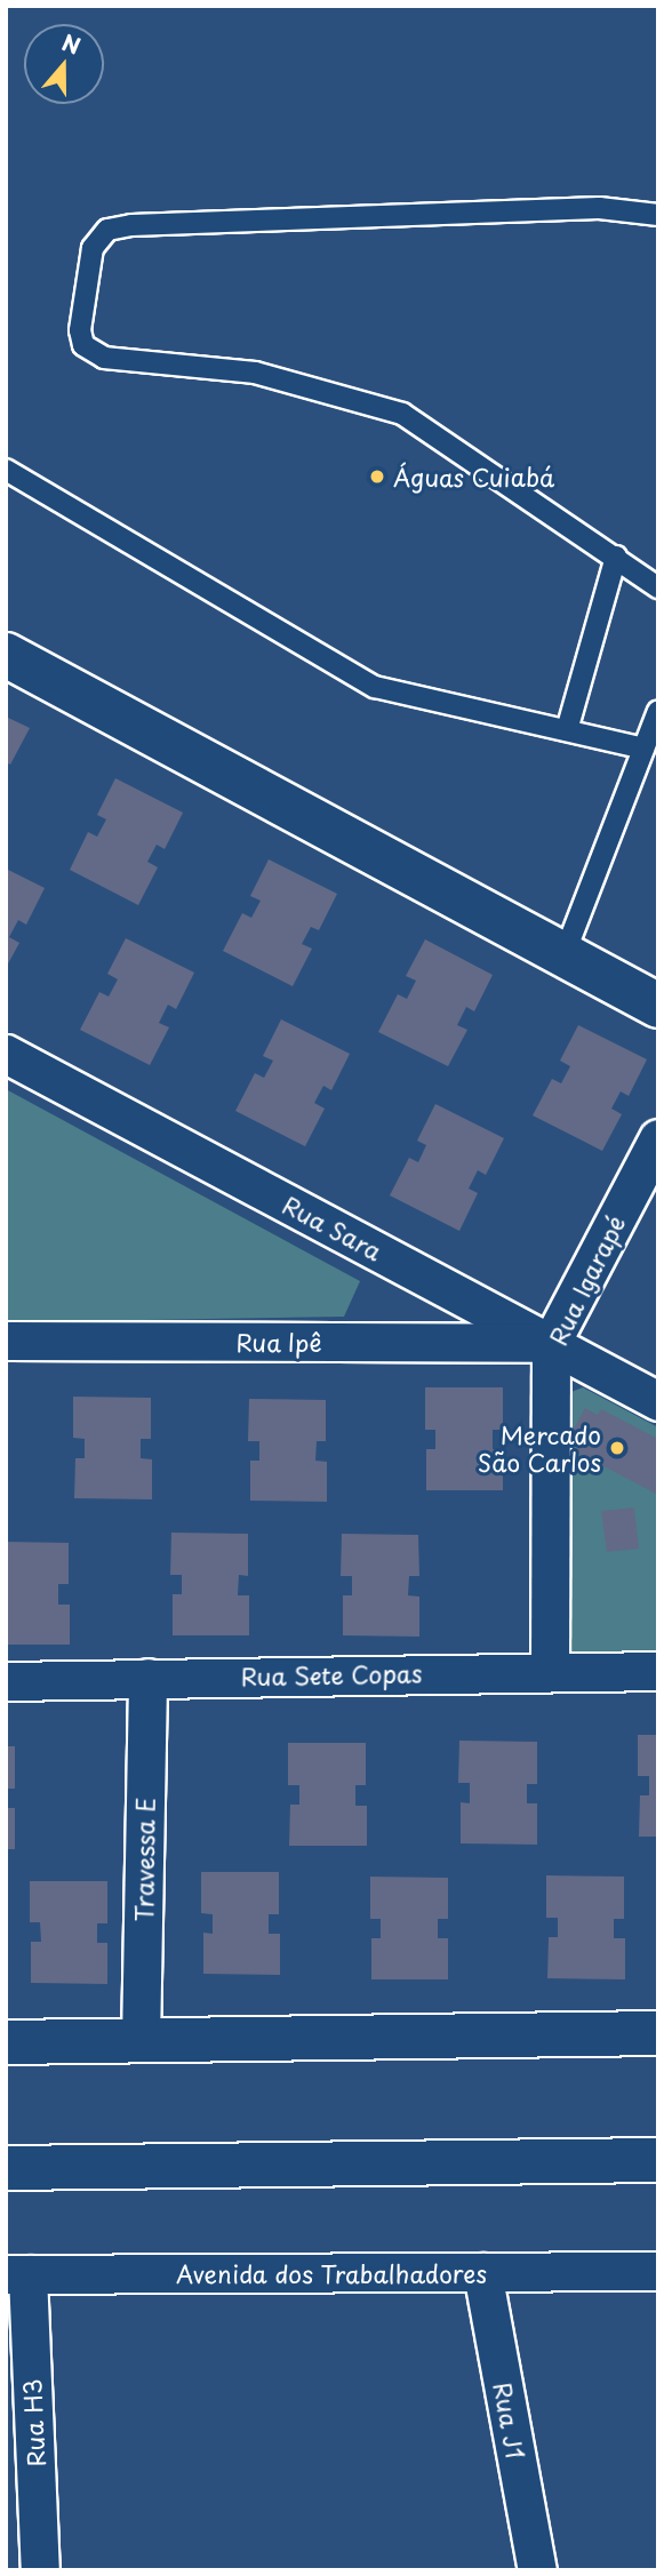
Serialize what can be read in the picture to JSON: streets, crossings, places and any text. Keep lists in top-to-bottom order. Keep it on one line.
{"streets":{"street":["Rua Sara","Rua Igarapé","Rua Ipê","Rua Sete Copas","Travessa E","Avenida dos Trabalhadores","Rua J1","Rua H3"]},"crossings":[["Rua Sara","Rua Igarapé"],["Rua Sara","Rua Ipê"],["Rua Igarapé","Rua Ipê"],["Rua Igarapé","Rua Sete Copas"],["Rua Sete Copas","Travessa E"],["Avenida dos Trabalhadores","Rua J1"],["Avenida dos Trabalhadores","Rua H3"]],"places":["Águas Cuiabá","Mercado São Carlos"],"north":"top"}
